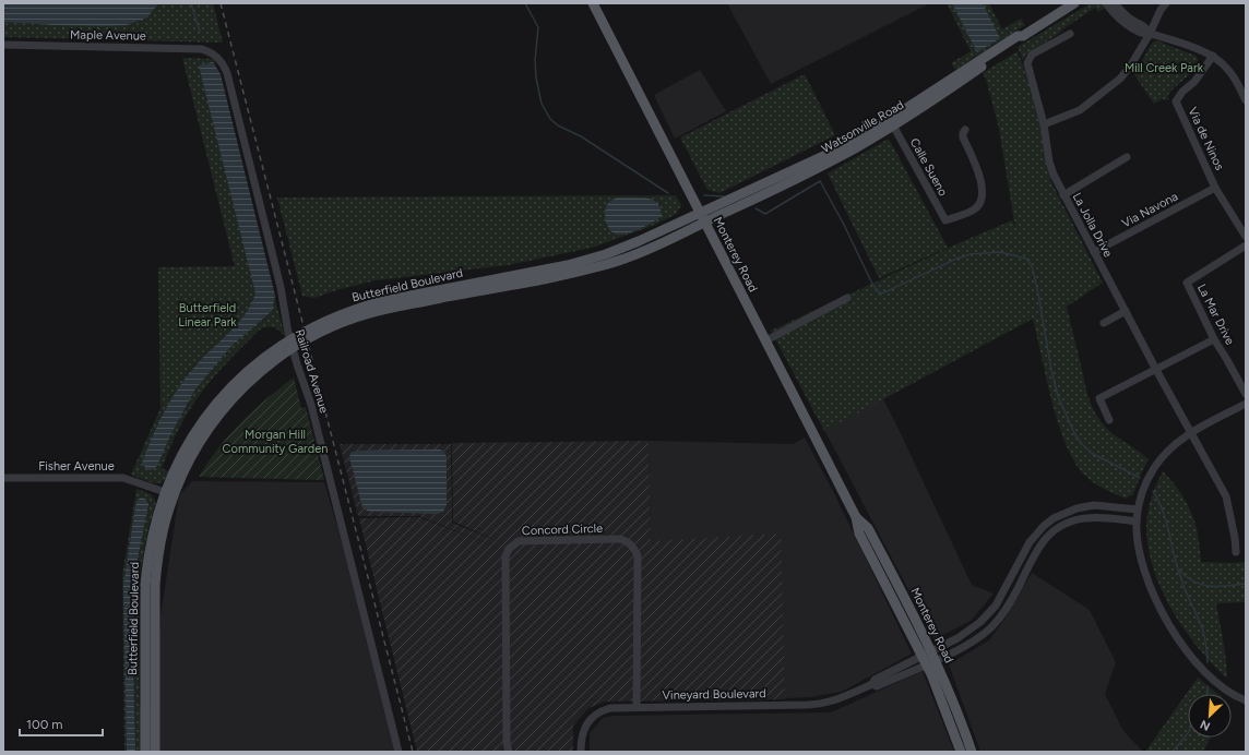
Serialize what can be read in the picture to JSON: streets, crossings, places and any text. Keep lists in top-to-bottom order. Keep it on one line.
{"streets":{"main road":["Watsonville Road","Monterey Road","Butterfield Boulevard"],"street":["Maple Avenue","Via de Ninos","Calle Sueno","Via Navona","La Jolla Drive","La Mar Drive","Railroad Avenue","Fisher Avenue","Concord Circle","Vineyard Boulevard"]},"crossings":[["Maple Avenue","Railroad Avenue"],["Watsonville Road","Calle Sueno"],["Watsonville Road","Monterey Road"],["Watsonville Road","Butterfield Boulevard"],["Via de Ninos","Via Navona"],["Via Navona","La Jolla Drive"],["Monterey Road","Butterfield Boulevard"],["Monterey Road","Vineyard Boulevard"],["Butterfield Boulevard","Fisher Avenue"],["Concord Circle","Vineyard Boulevard"]],"parks":["Mill Creek Park","Butterfield Linear Park","Morgan Hill Community Garden"],"scale_bar":"100 m","north":"bottom left"}
